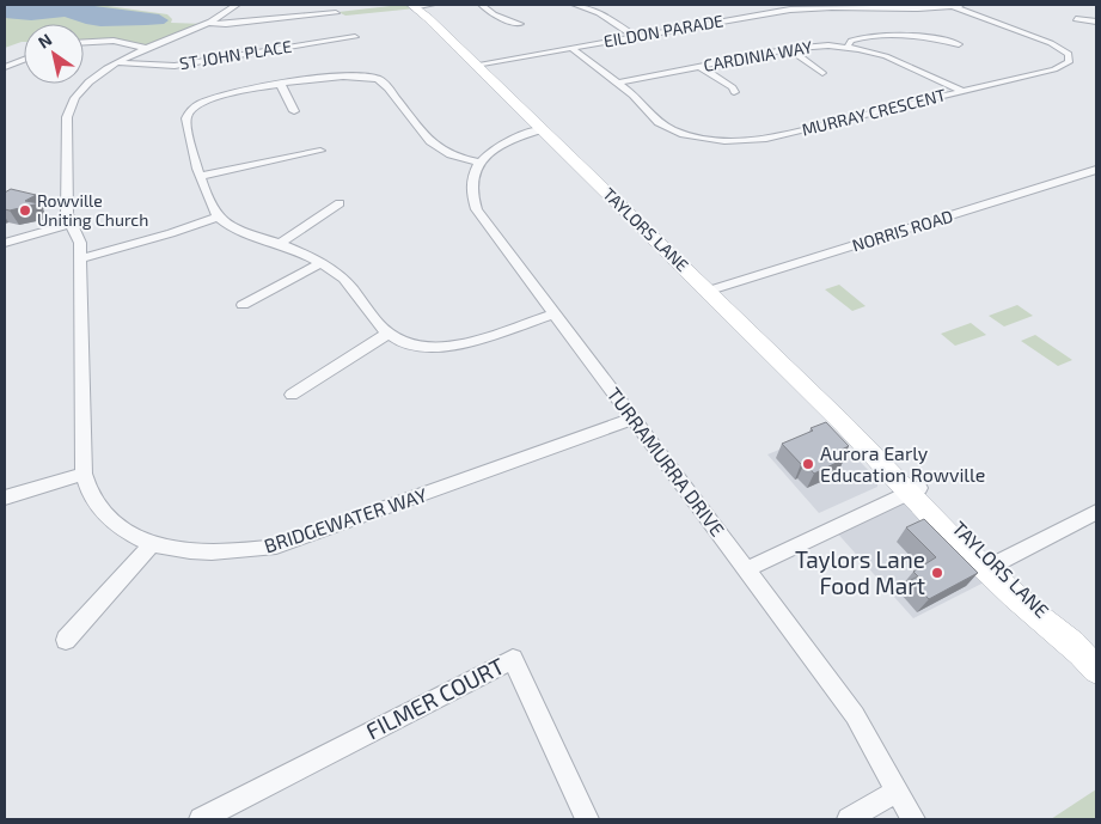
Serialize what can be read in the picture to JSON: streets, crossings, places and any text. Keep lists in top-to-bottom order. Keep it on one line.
{"streets":{"main road":["TAYLORS LANE"],"street":["EILDON PARADE","ST JOHN PLACE","CARDINIA WAY","MURRAY CRESCENT","NORRIS ROAD","TURRAMURRA DRIVE","BRIDGEWATER WAY","FILMER COURT"]},"crossings":[["EILDON PARADE","MURRAY CRESCENT"],["EILDON PARADE","TAYLORS LANE"],["ST JOHN PLACE","BRIDGEWATER WAY"],["CARDINIA WAY","MURRAY CRESCENT"],["TAYLORS LANE","NORRIS ROAD"],["TURRAMURRA DRIVE","BRIDGEWATER WAY"]],"places":["Rowville Uniting Church","Aurora Early Education Rowville","Taylors Lane Food Mart"],"north":"top left"}
